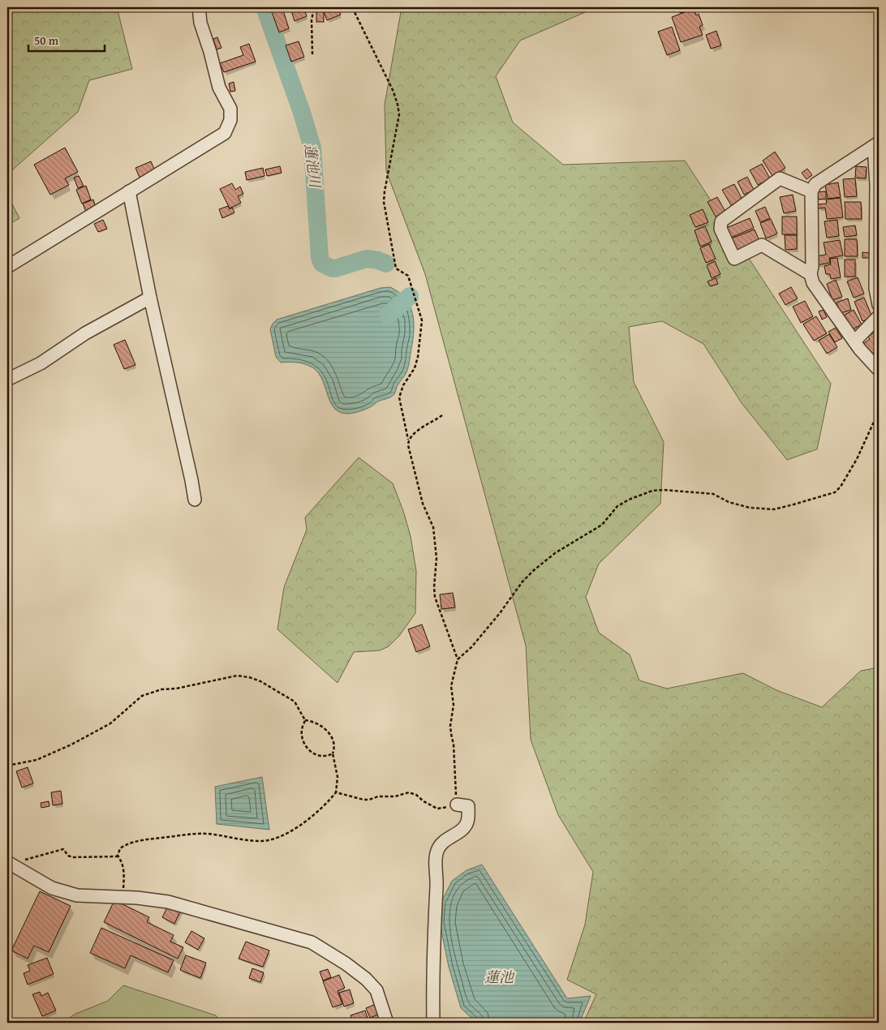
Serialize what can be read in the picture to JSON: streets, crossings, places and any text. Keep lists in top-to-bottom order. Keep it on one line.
{"water":["蓮池川","蓮池"],"scale_bar":"50 m"}
